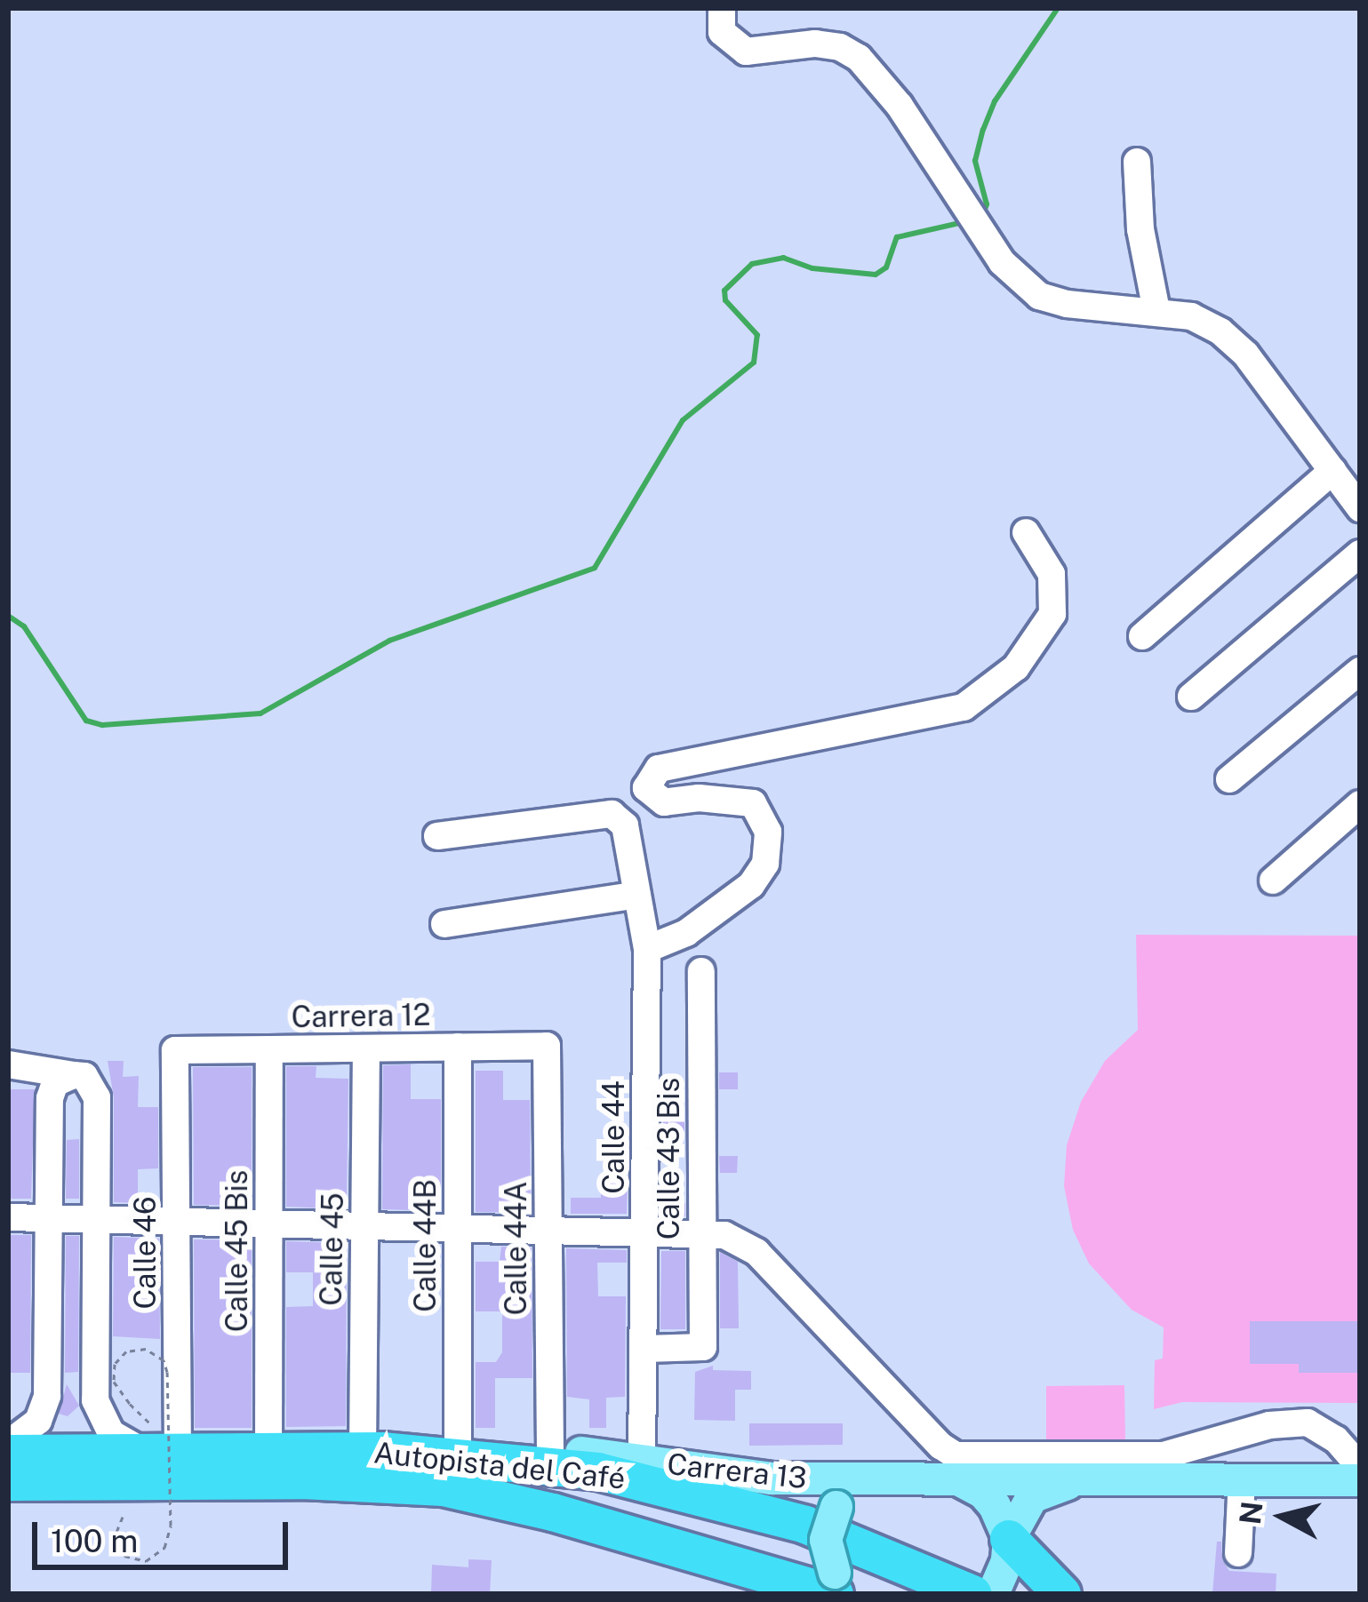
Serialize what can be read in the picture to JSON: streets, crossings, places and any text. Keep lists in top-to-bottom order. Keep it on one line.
{"streets":{"highway":["Autopista del Café"],"main road":["Carrera 13"],"street":["Carrera 12","Calle 44","Calle 43 Bis","Calle 44B","Calle 44A","Calle 45","Calle 45 Bis","Calle 46"]},"crossings":[["Carrera 12","Calle 44B"],["Carrera 12","Calle 44A"],["Carrera 12","Calle 45"],["Carrera 12","Calle 45 Bis"],["Carrera 12","Calle 46"],["Calle 44","Calle 43 Bis"],["Calle 44","Carrera 13"],["Calle 44B","Carrera 13"],["Calle 44A","Carrera 13"],["Calle 45","Autopista del Café"],["Calle 45","Carrera 13"],["Calle 45 Bis","Autopista del Café"],["Calle 46","Autopista del Café"],["Autopista del Café","Carrera 13"]],"scale_bar":"100 m","north":"left"}
